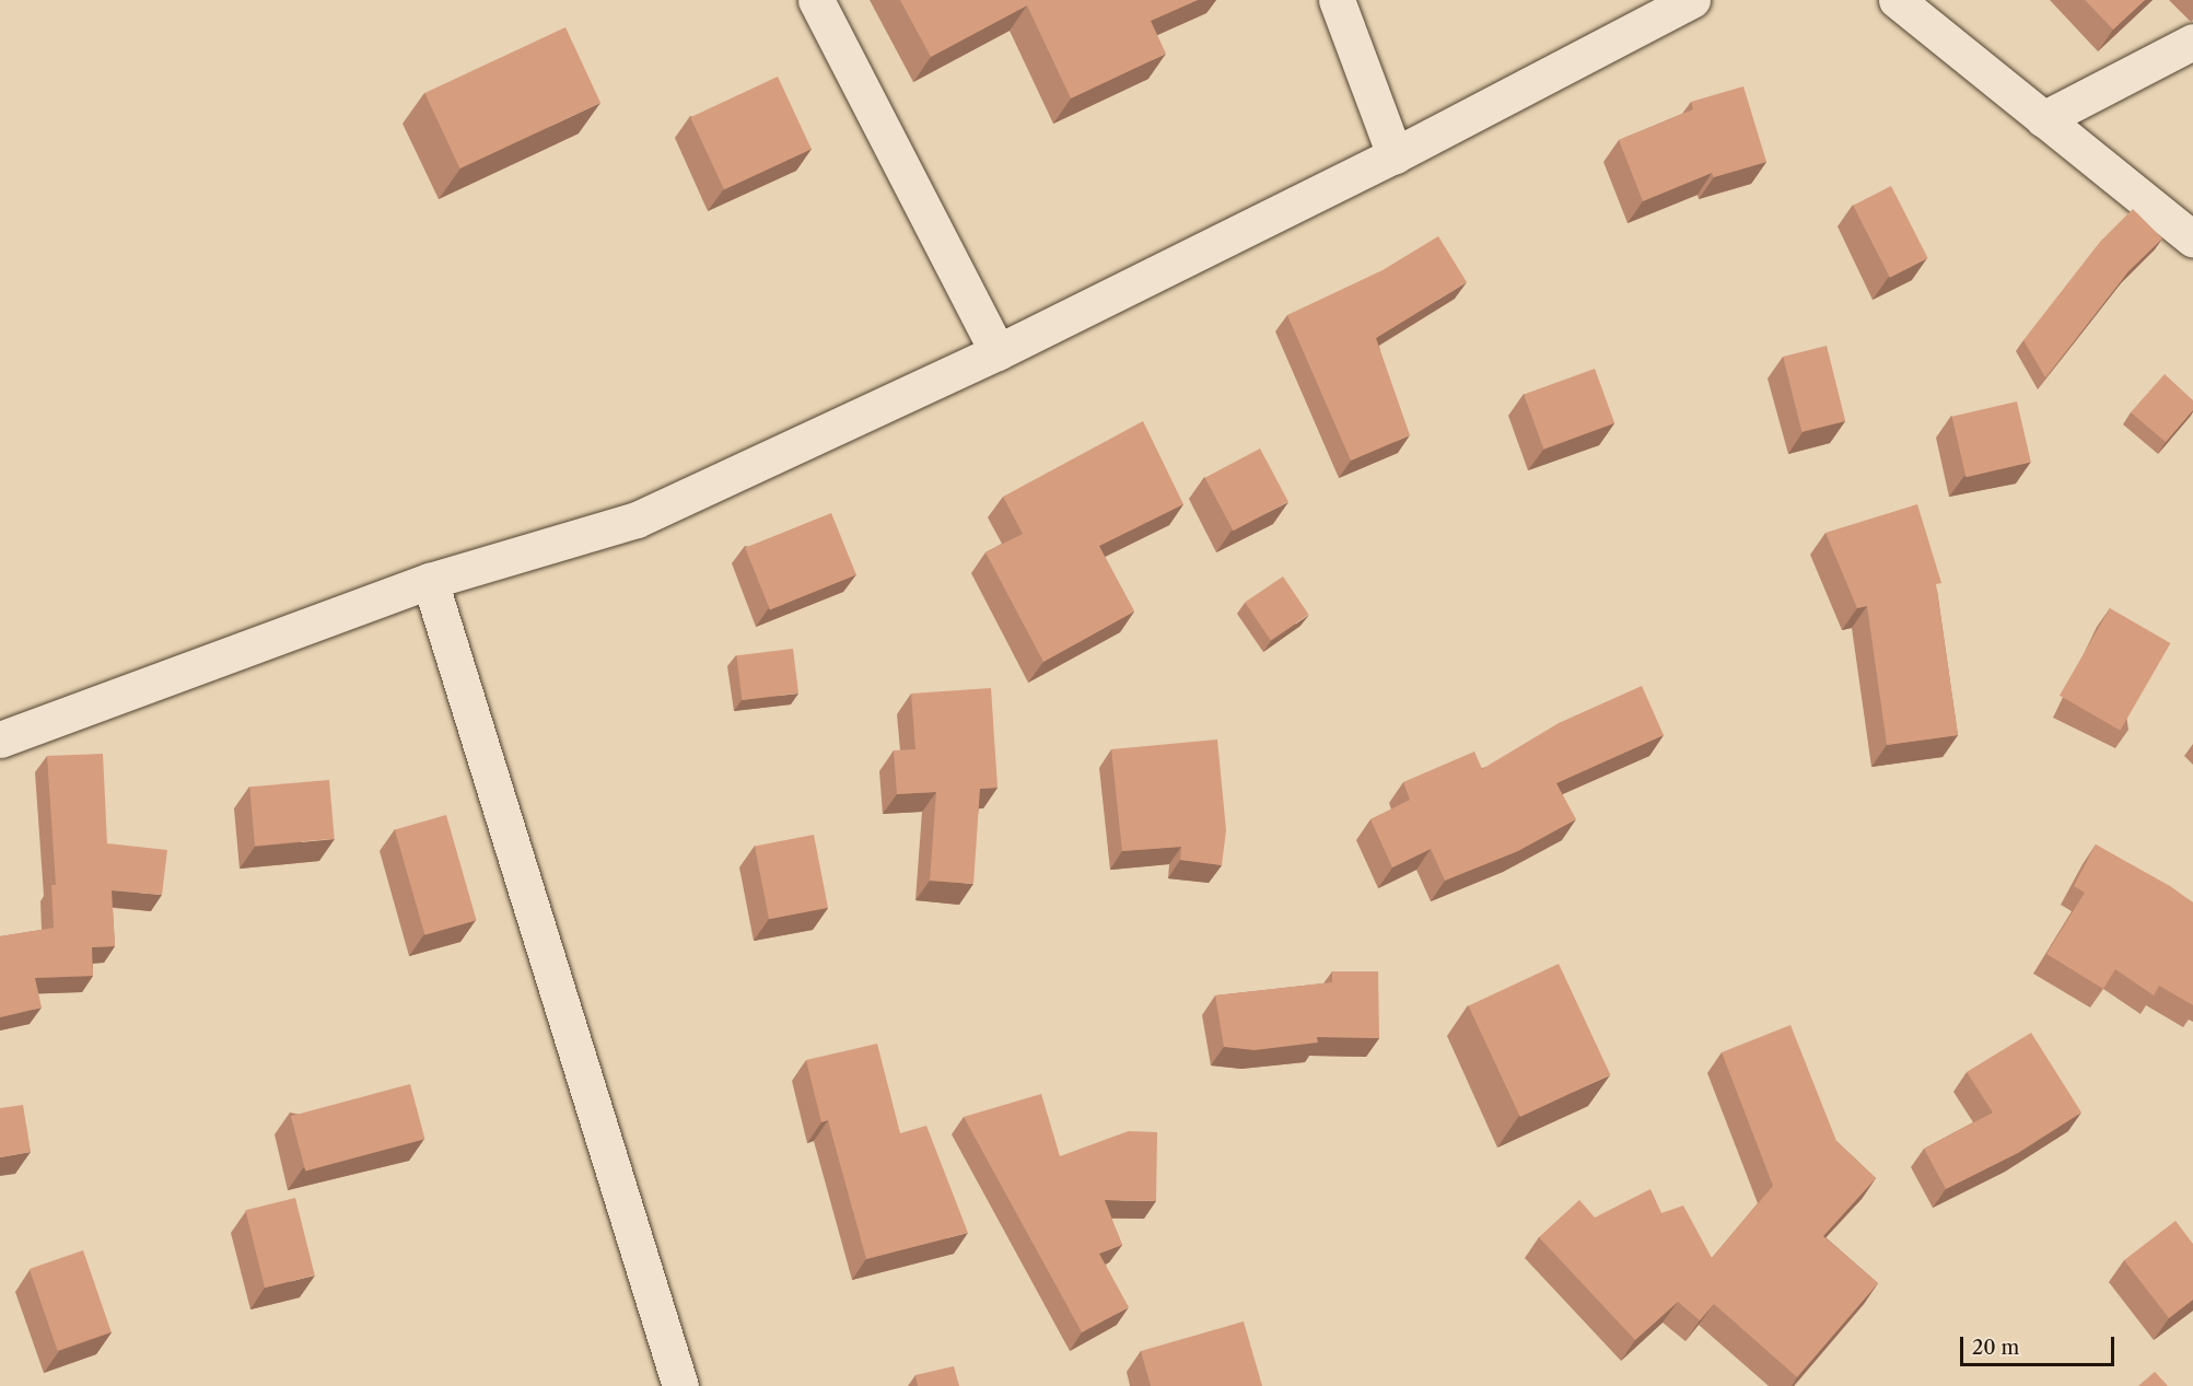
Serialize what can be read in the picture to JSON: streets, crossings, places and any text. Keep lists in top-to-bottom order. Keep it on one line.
{"scale_bar":"20 m"}
